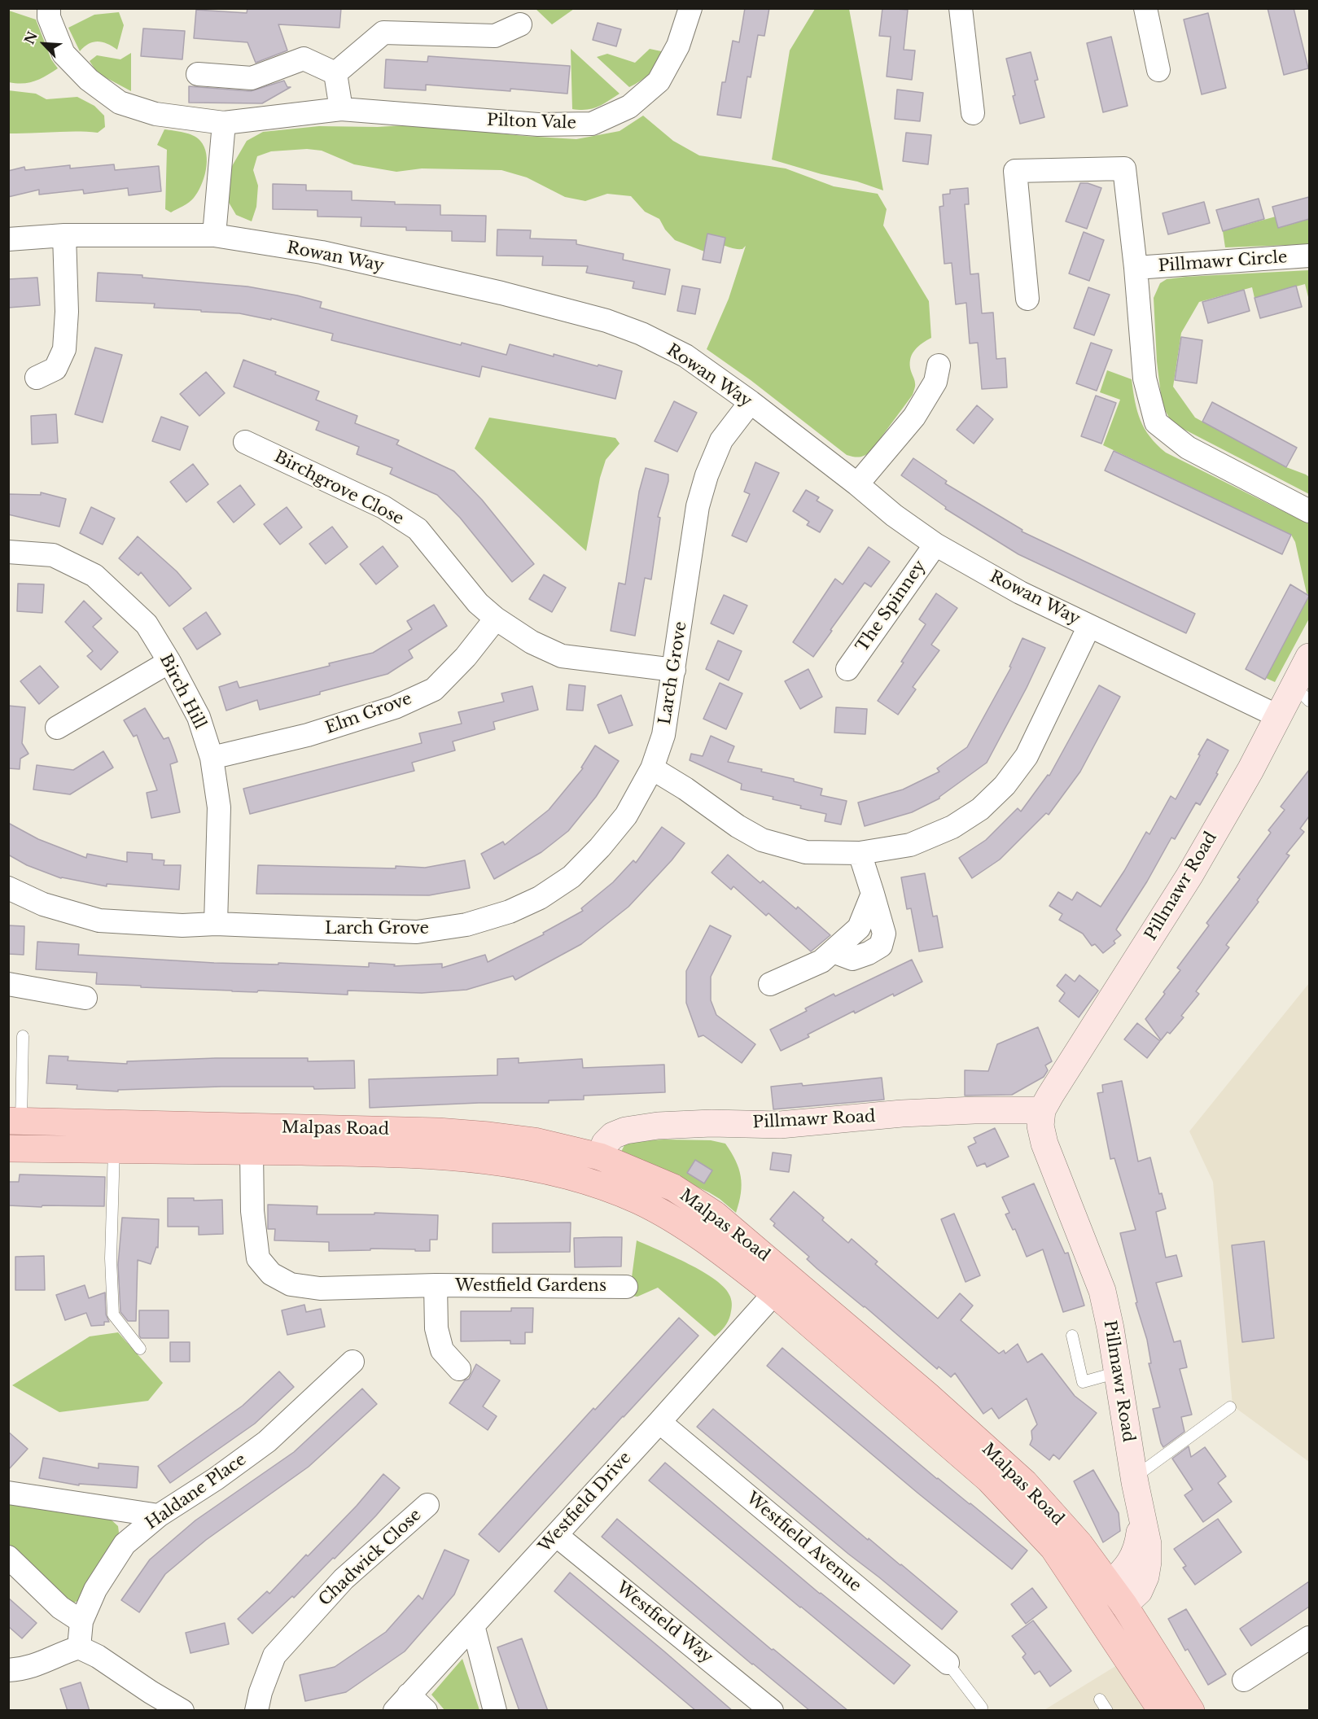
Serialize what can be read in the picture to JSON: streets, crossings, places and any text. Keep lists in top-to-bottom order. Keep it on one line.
{"streets":{"main road":["Malpas Road"],"street":["Pilton Vale","Rowan Way","Pillmawr Circle","Birchgrove Close","The Spinney","Larch Grove","Birch Hill","Elm Grove","Pillmawr Road","Westfield Gardens","Haldane Place","Westfield Drive","Westfield Avenue","Chadwick Close","Westfield Way"]},"crossings":[["Rowan Way","The Spinney"],["Rowan Way","Larch Grove"],["Rowan Way","Pillmawr Road"],["Birchgrove Close","Larch Grove"],["Birchgrove Close","Elm Grove"],["Larch Grove","Birch Hill"],["Birch Hill","Elm Grove"],["Pillmawr Road","Malpas Road"],["Malpas Road","Westfield Gardens"],["Malpas Road","Westfield Drive"],["Westfield Drive","Westfield Avenue"],["Westfield Drive","Westfield Way"]],"north":"top left"}
